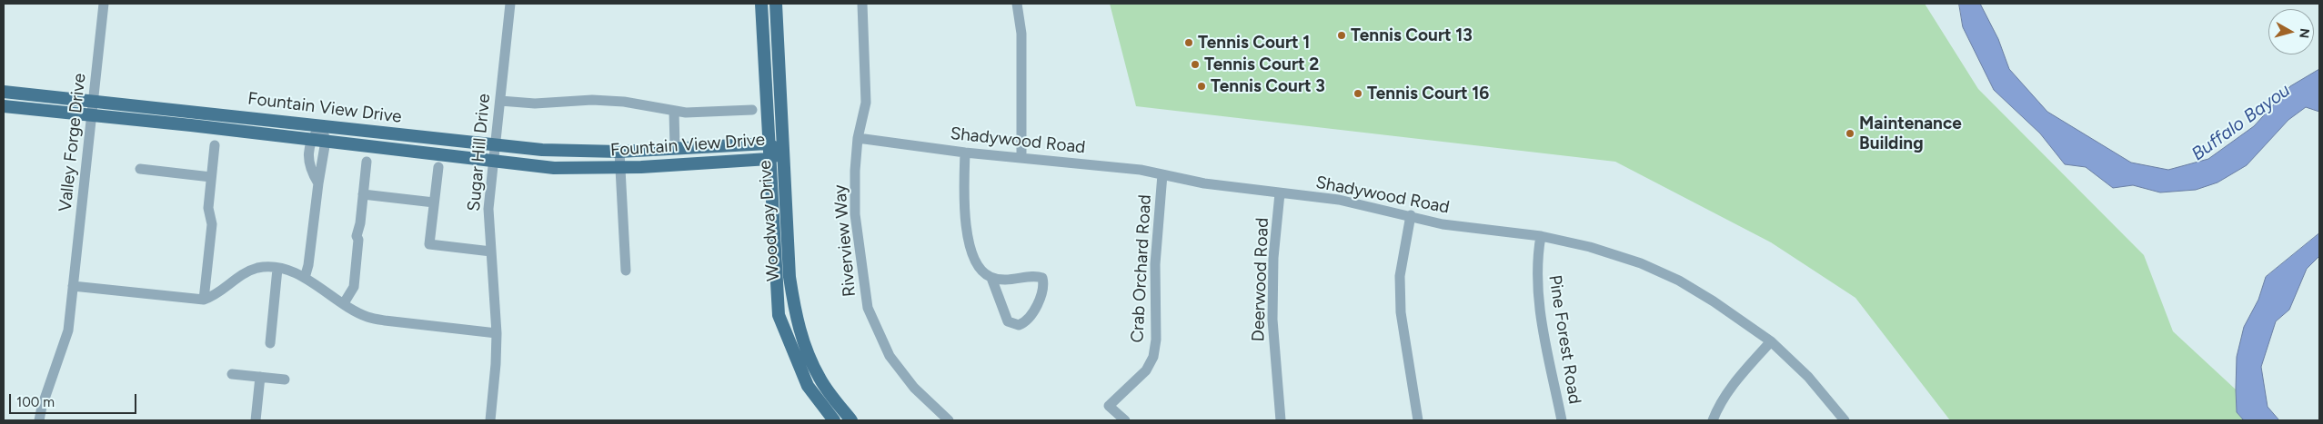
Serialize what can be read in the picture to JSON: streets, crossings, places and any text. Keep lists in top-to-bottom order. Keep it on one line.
{"streets":{"main road":["Fountain View Drive","Woodway Drive"],"street":["Shadywood Road","Valley Forge Drive","Sugar Hill Drive","Riverview Way","Crab Orchard Road","Deerwood Road","Pine Forest Road"]},"crossings":[["Fountain View Drive","Valley Forge Drive"],["Fountain View Drive","Sugar Hill Drive"],["Fountain View Drive","Woodway Drive"],["Shadywood Road","Riverview Way"],["Shadywood Road","Crab Orchard Road"],["Shadywood Road","Deerwood Road"],["Shadywood Road","Pine Forest Road"]],"water":["Buffalo Bayou"],"places":["Tennis Court 13","Tennis Court 1","Tennis Court 2","Tennis Court 3","Tennis Court 16","Maintenance Building"],"scale_bar":"100 m","north":"right"}
